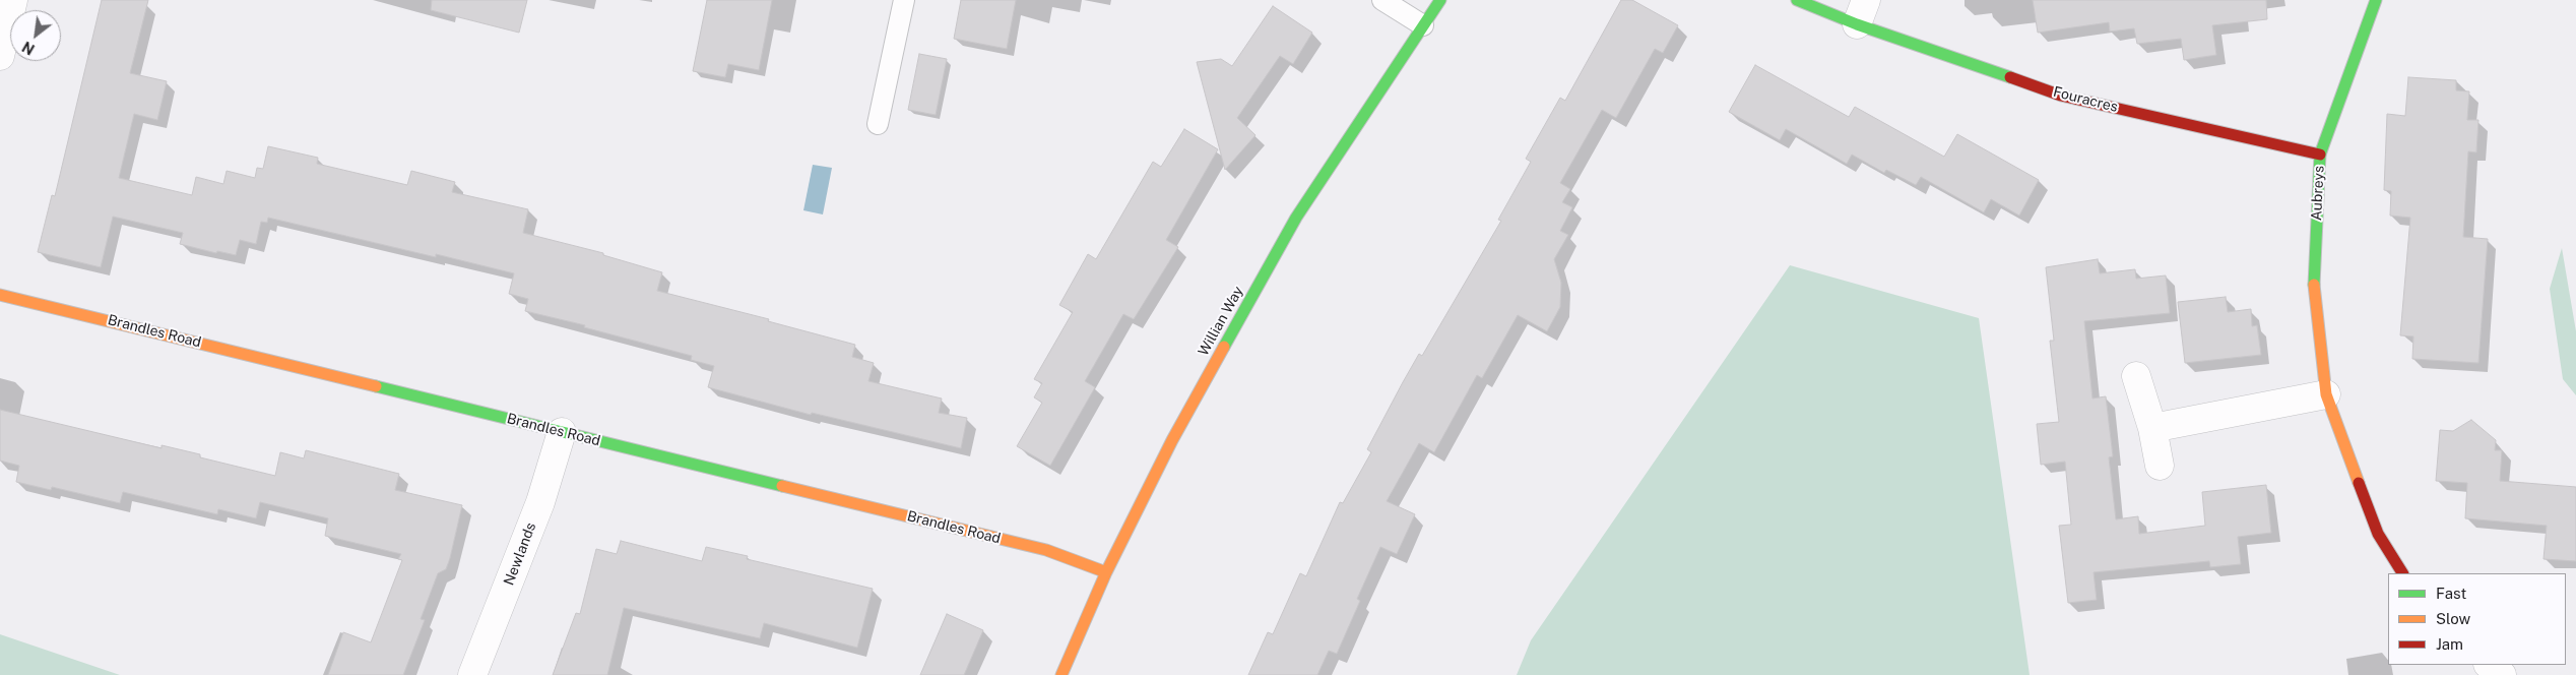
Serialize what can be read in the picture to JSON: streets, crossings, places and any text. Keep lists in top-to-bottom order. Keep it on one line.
{"streets":{"street":["Fouracres","Aubreys","Willian Way","Brandles Road","Newlands"]},"crossings":[["Fouracres","Aubreys"],["Willian Way","Brandles Road"],["Brandles Road","Newlands"]],"legend":["Fast","Slow","Jam"],"north":"bottom left"}
